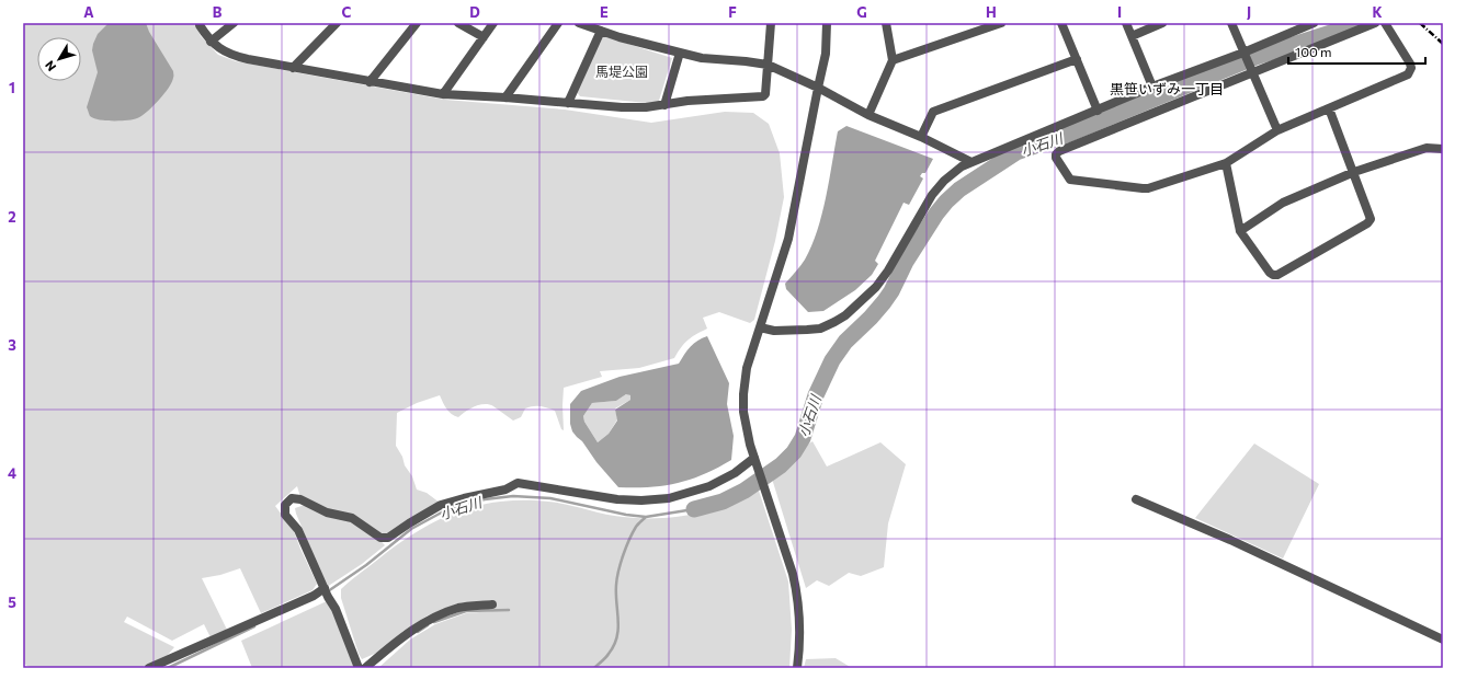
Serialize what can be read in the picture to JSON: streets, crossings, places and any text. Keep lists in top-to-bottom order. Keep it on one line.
{"districts":["黒笹いずみ一丁目"],"water":["小石川"],"parks":["馬堤公園"],"scale_bar":"100 m","north":"bottom left","grid":{"columns":["A","B","C","D","E","F","G","H","I","J","K"],"rows":["1","2","3","4","5"]}}
